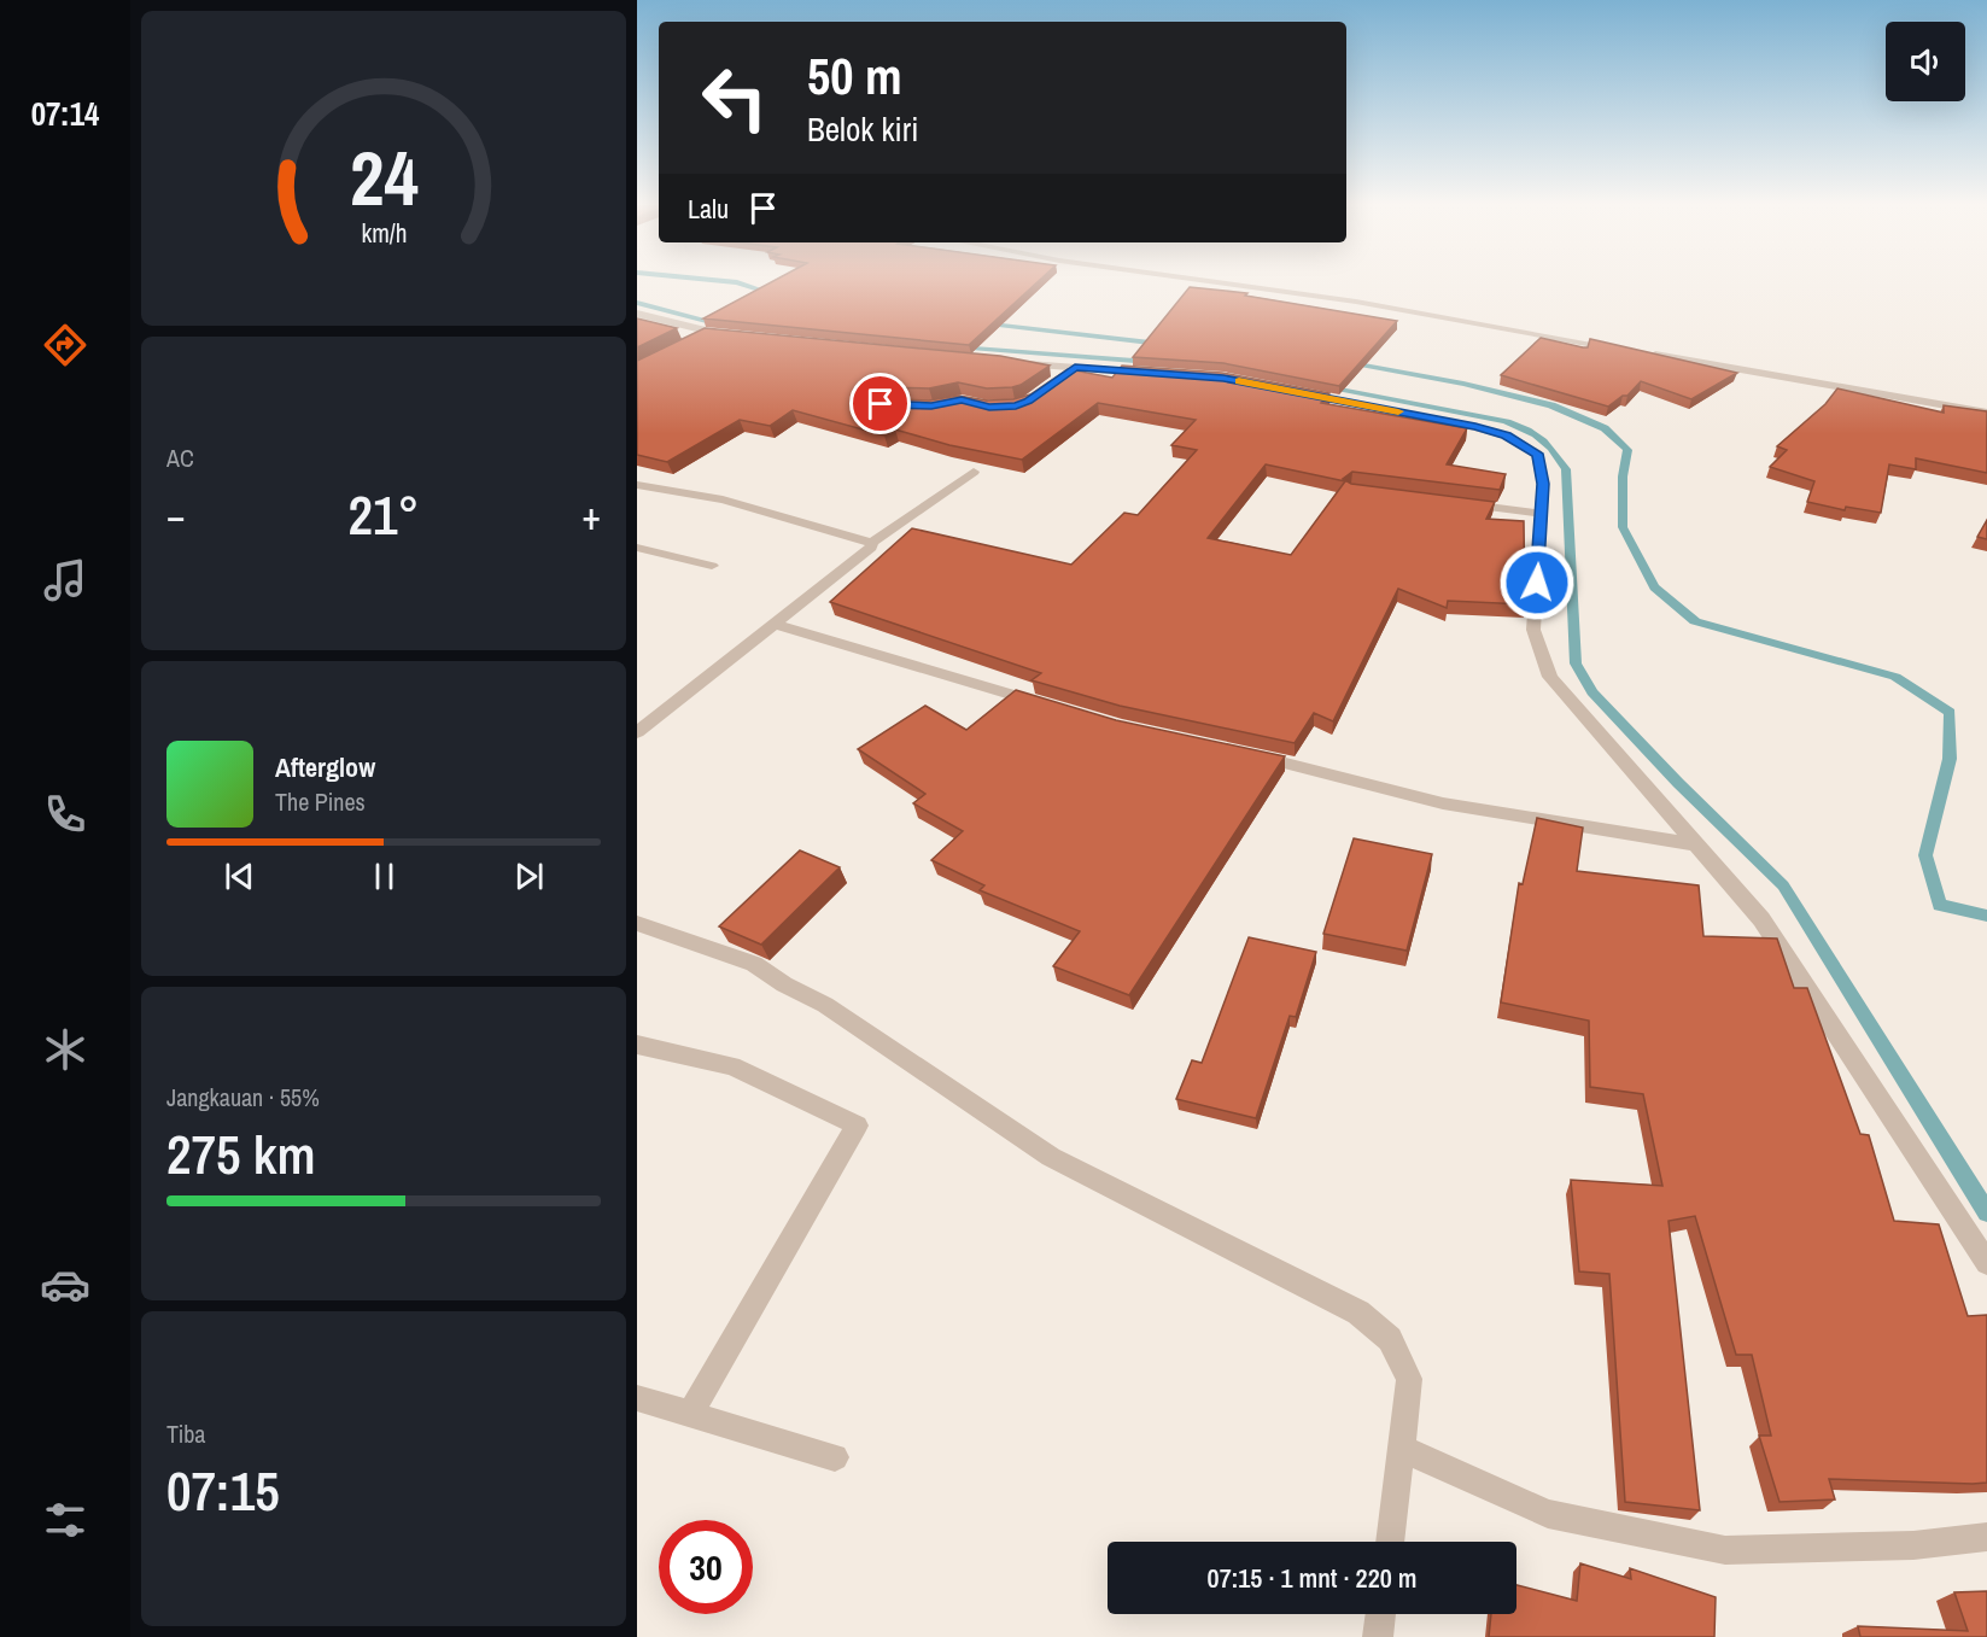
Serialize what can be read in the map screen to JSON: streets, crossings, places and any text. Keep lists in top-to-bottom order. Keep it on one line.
{"page":{"tabs":"07:14","turn":["50 m","Belok kiri"],"then":"Lalu","tile":["AC",["Jangkauan · 55%","275 km"],["Tiba","07:15"]],"heat":["−","21°","+"],"song":["Afterglow","The Pines"],"limit":"30","trip":"07:15 · 1 mnt · 220 m","gauge":["24","km/h"]}}
